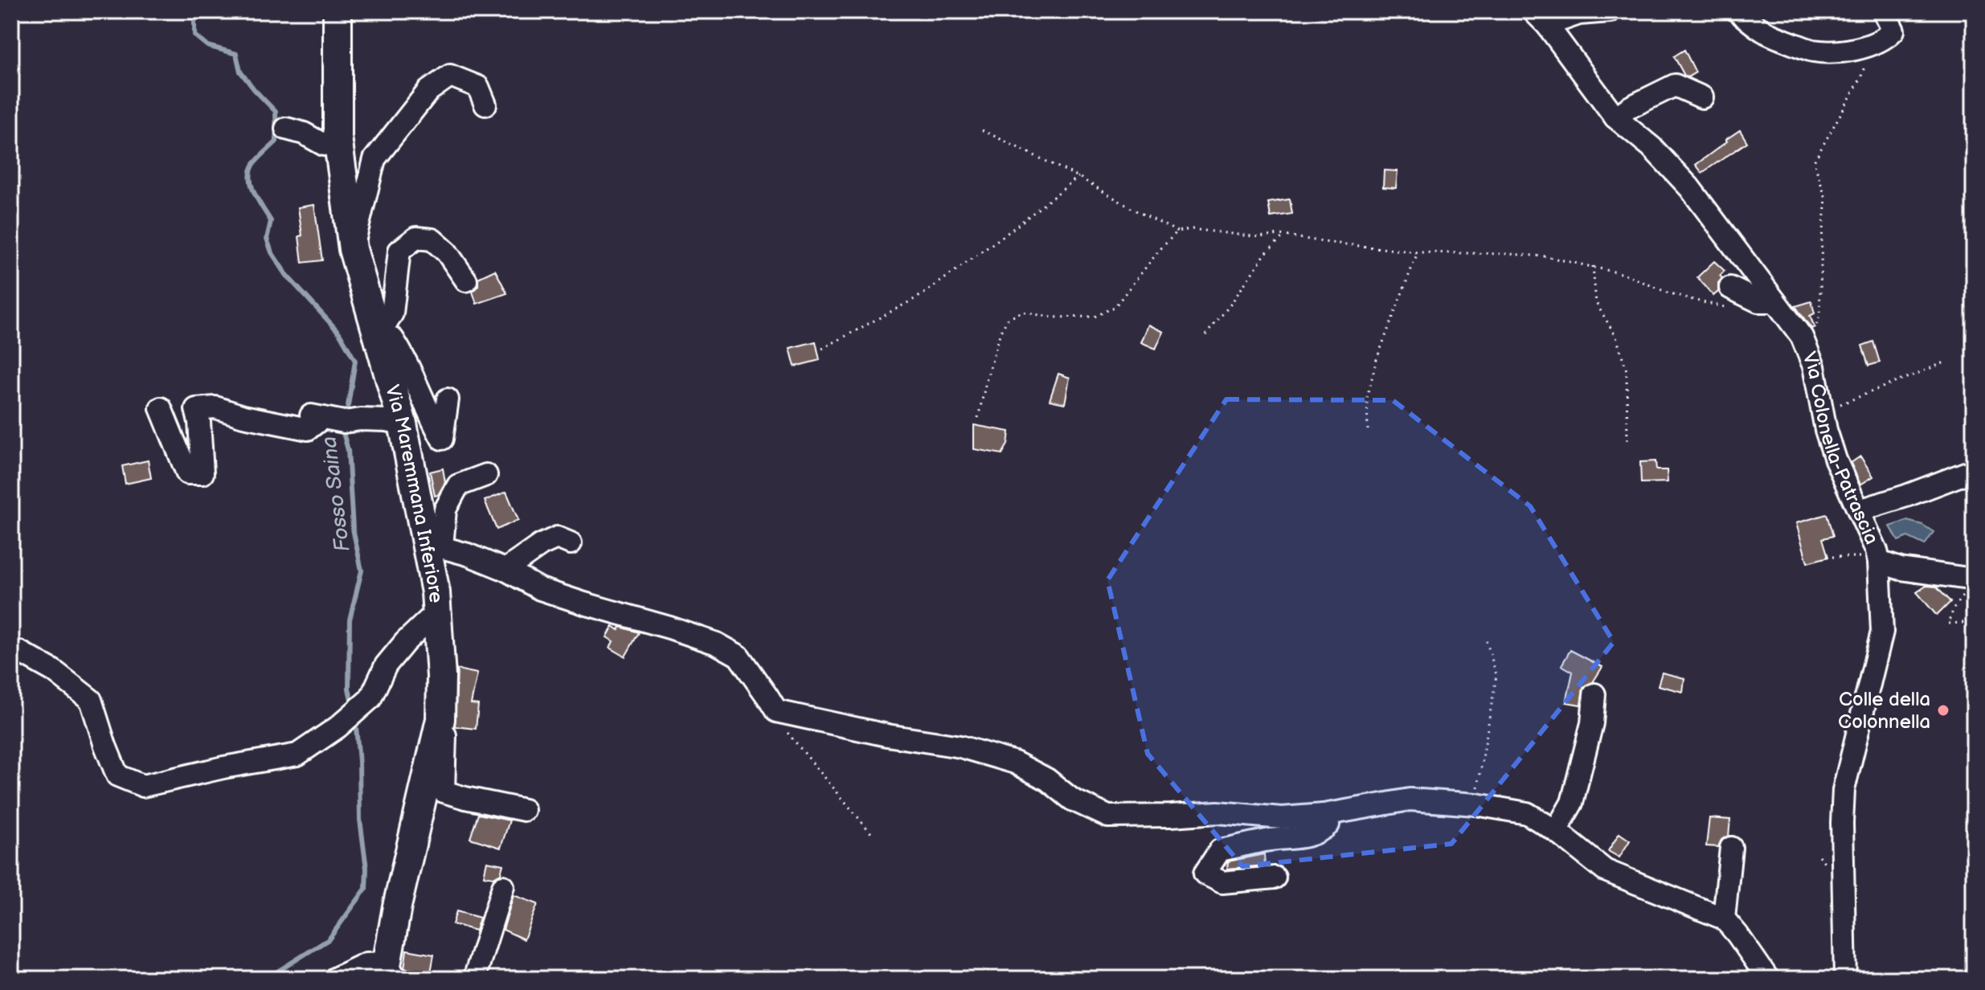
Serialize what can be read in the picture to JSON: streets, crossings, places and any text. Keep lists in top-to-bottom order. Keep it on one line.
{"streets":{"main road":["Via Maremmana Inferiore"],"street":["Via Colonella-Patrascia"]},"water":["Fosso Saina"],"places":["Colle della Colonnella"]}
